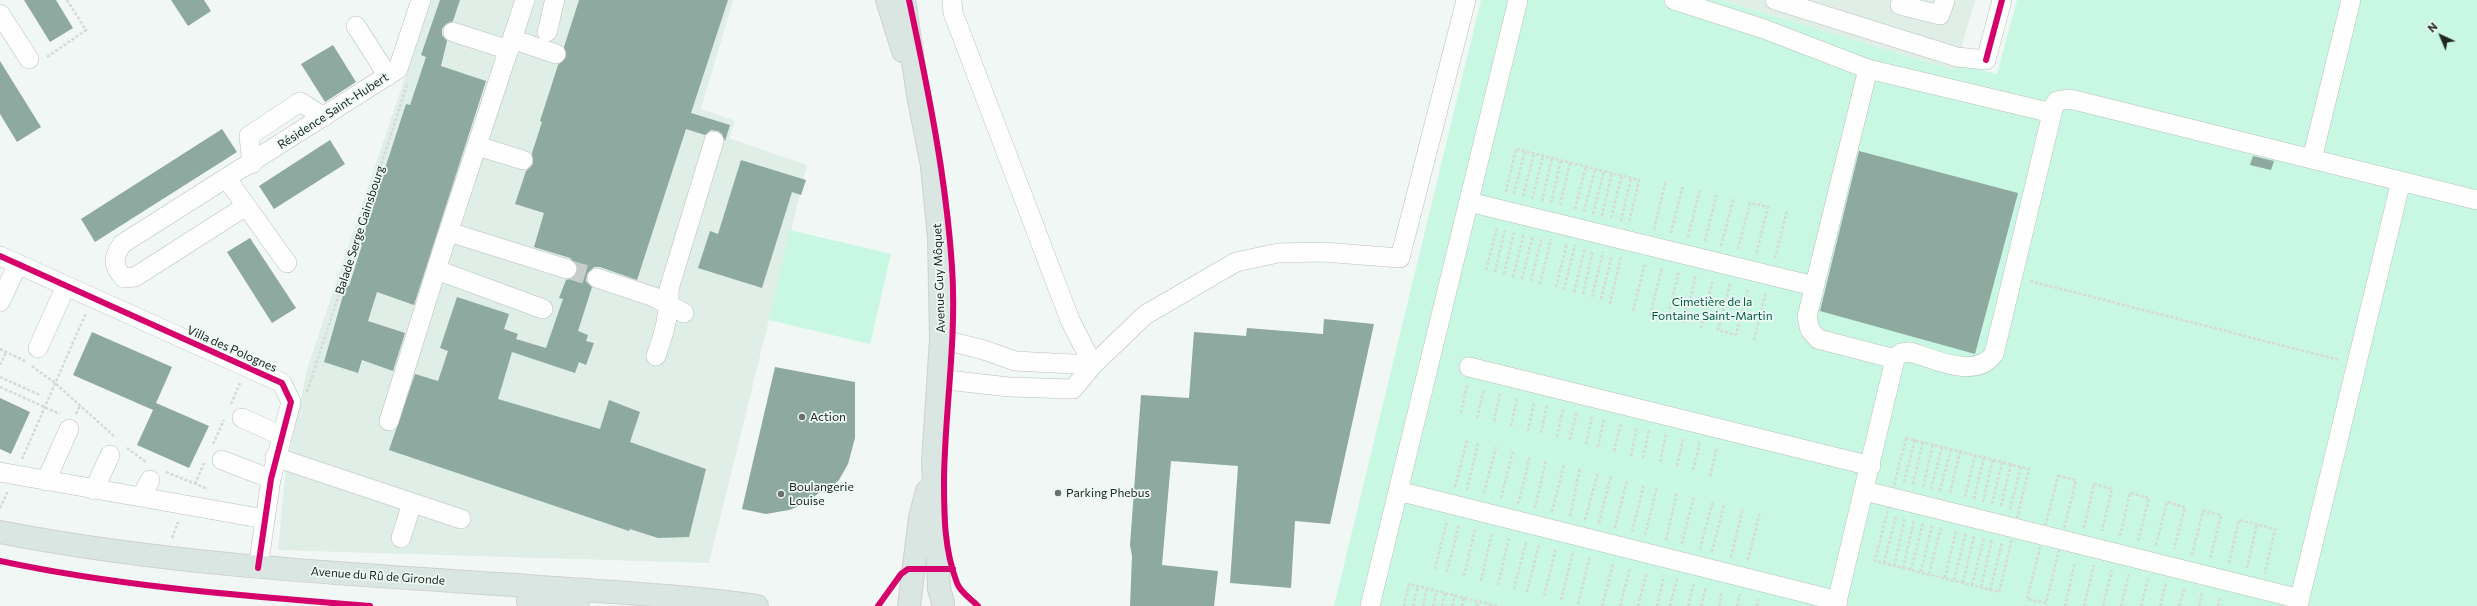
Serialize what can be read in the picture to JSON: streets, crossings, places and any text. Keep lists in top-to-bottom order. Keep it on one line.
{"streets":{"main road":["Avenue Guy Môquet","Avenue du Rû de Gironde"],"street":["Résidence Saint-Hubert","Villa des Polognes"],"path":["Balade Serge Gainsbourg"]},"crossings":[["Villa des Polognes","Avenue du Rû de Gironde"]],"parks":["Cimetière de la Fontaine Saint-Martin"],"places":["Action","Parking Phebus","Boulangerie Louise"],"north":"top left"}
